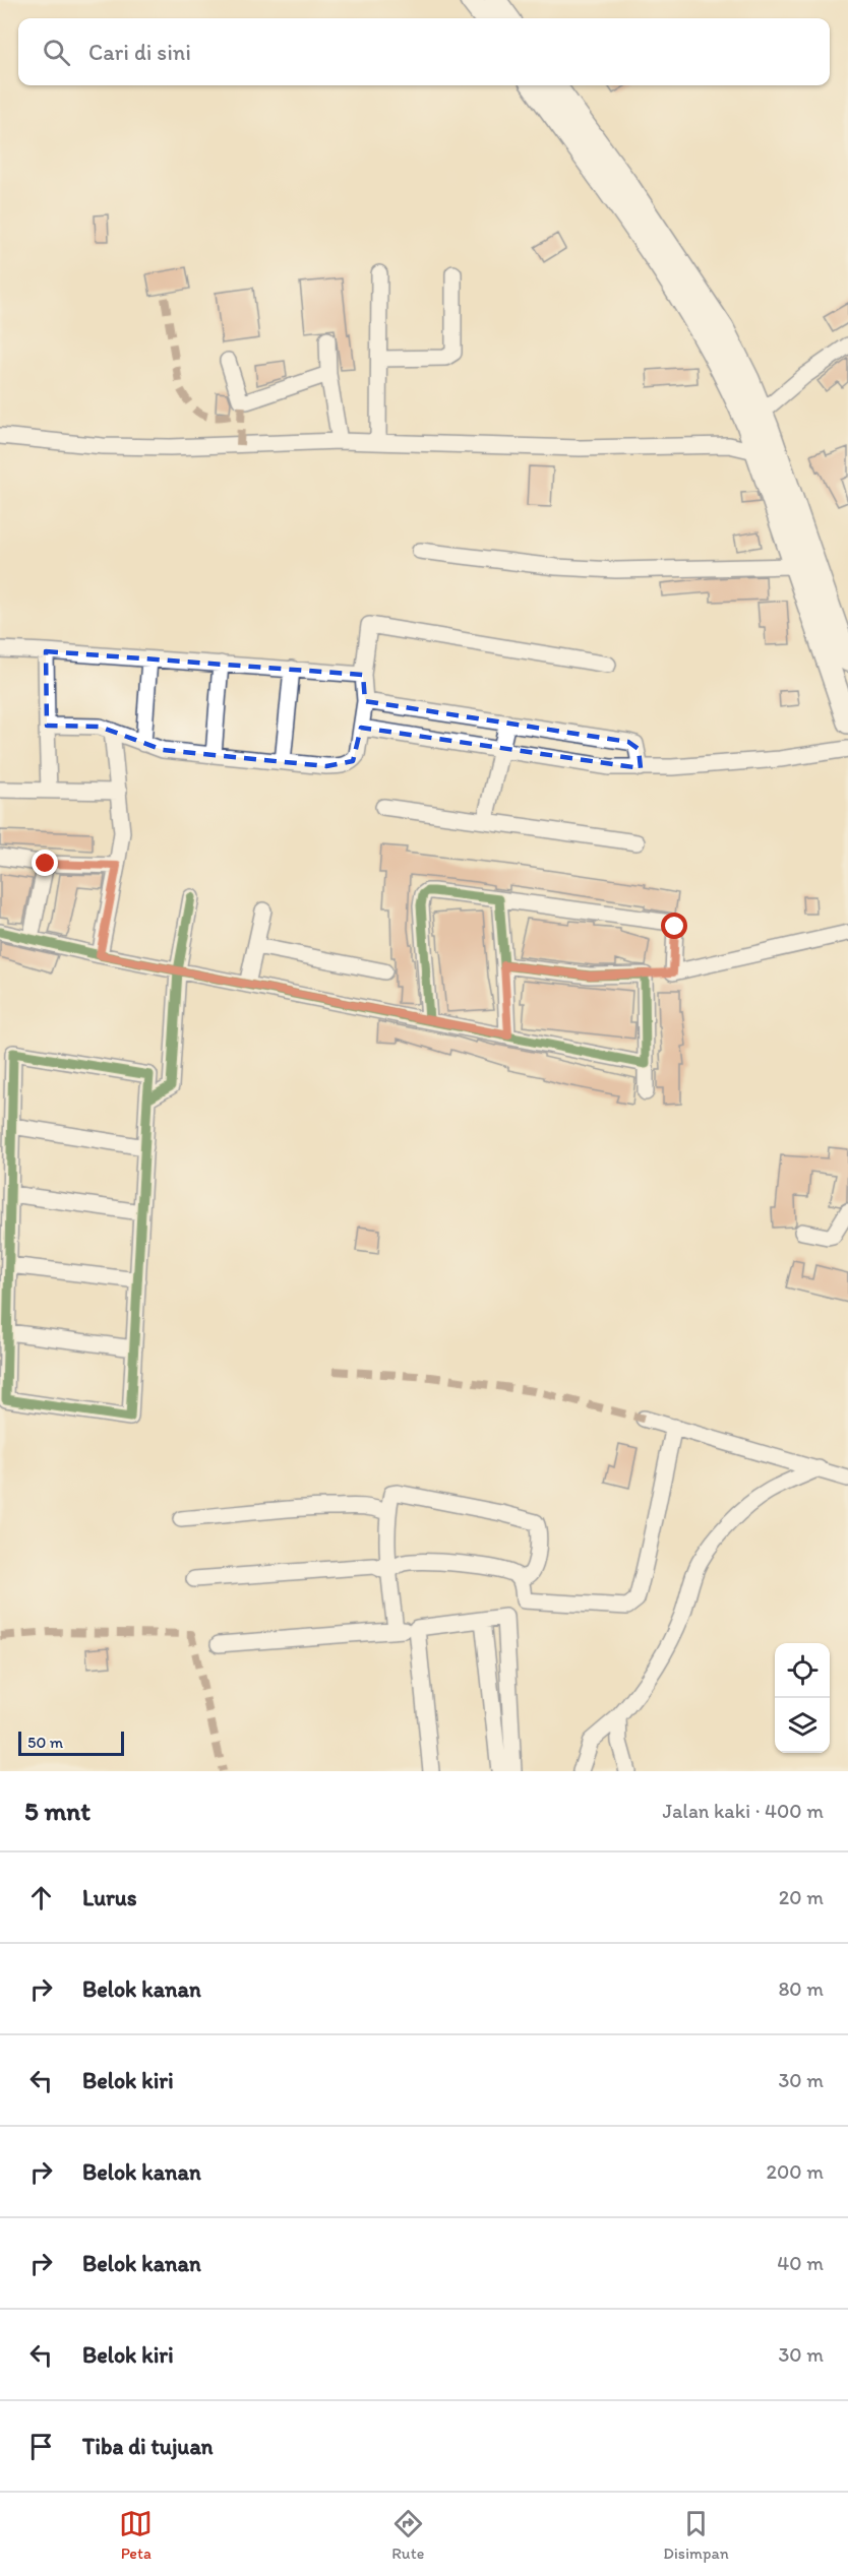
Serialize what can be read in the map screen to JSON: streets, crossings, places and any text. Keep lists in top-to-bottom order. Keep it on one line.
{"scale_bar":"50 m","page":{"search":"Cari di sini","scale":"50 m","heading":["5 mnt","Jalan kaki · 400 m"],"list":[["Lurus","20 m"],["Belok kanan","80 m"],["Belok kiri","30 m"],["Belok kanan","200 m"],["Belok kanan","40 m"],["Belok kiri","30 m"],"Tiba di tujuan"],"nav":["Peta","Rute","Disimpan"]}}
